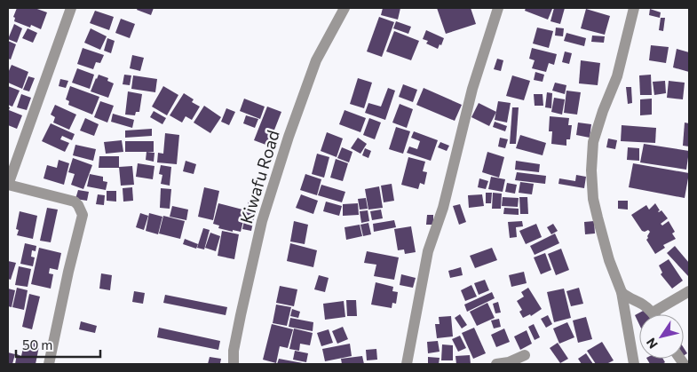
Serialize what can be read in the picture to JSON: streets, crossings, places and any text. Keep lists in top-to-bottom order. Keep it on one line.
{"streets":{"street":["Kiwafu Road"]},"scale_bar":"50 m","north":"bottom left"}
